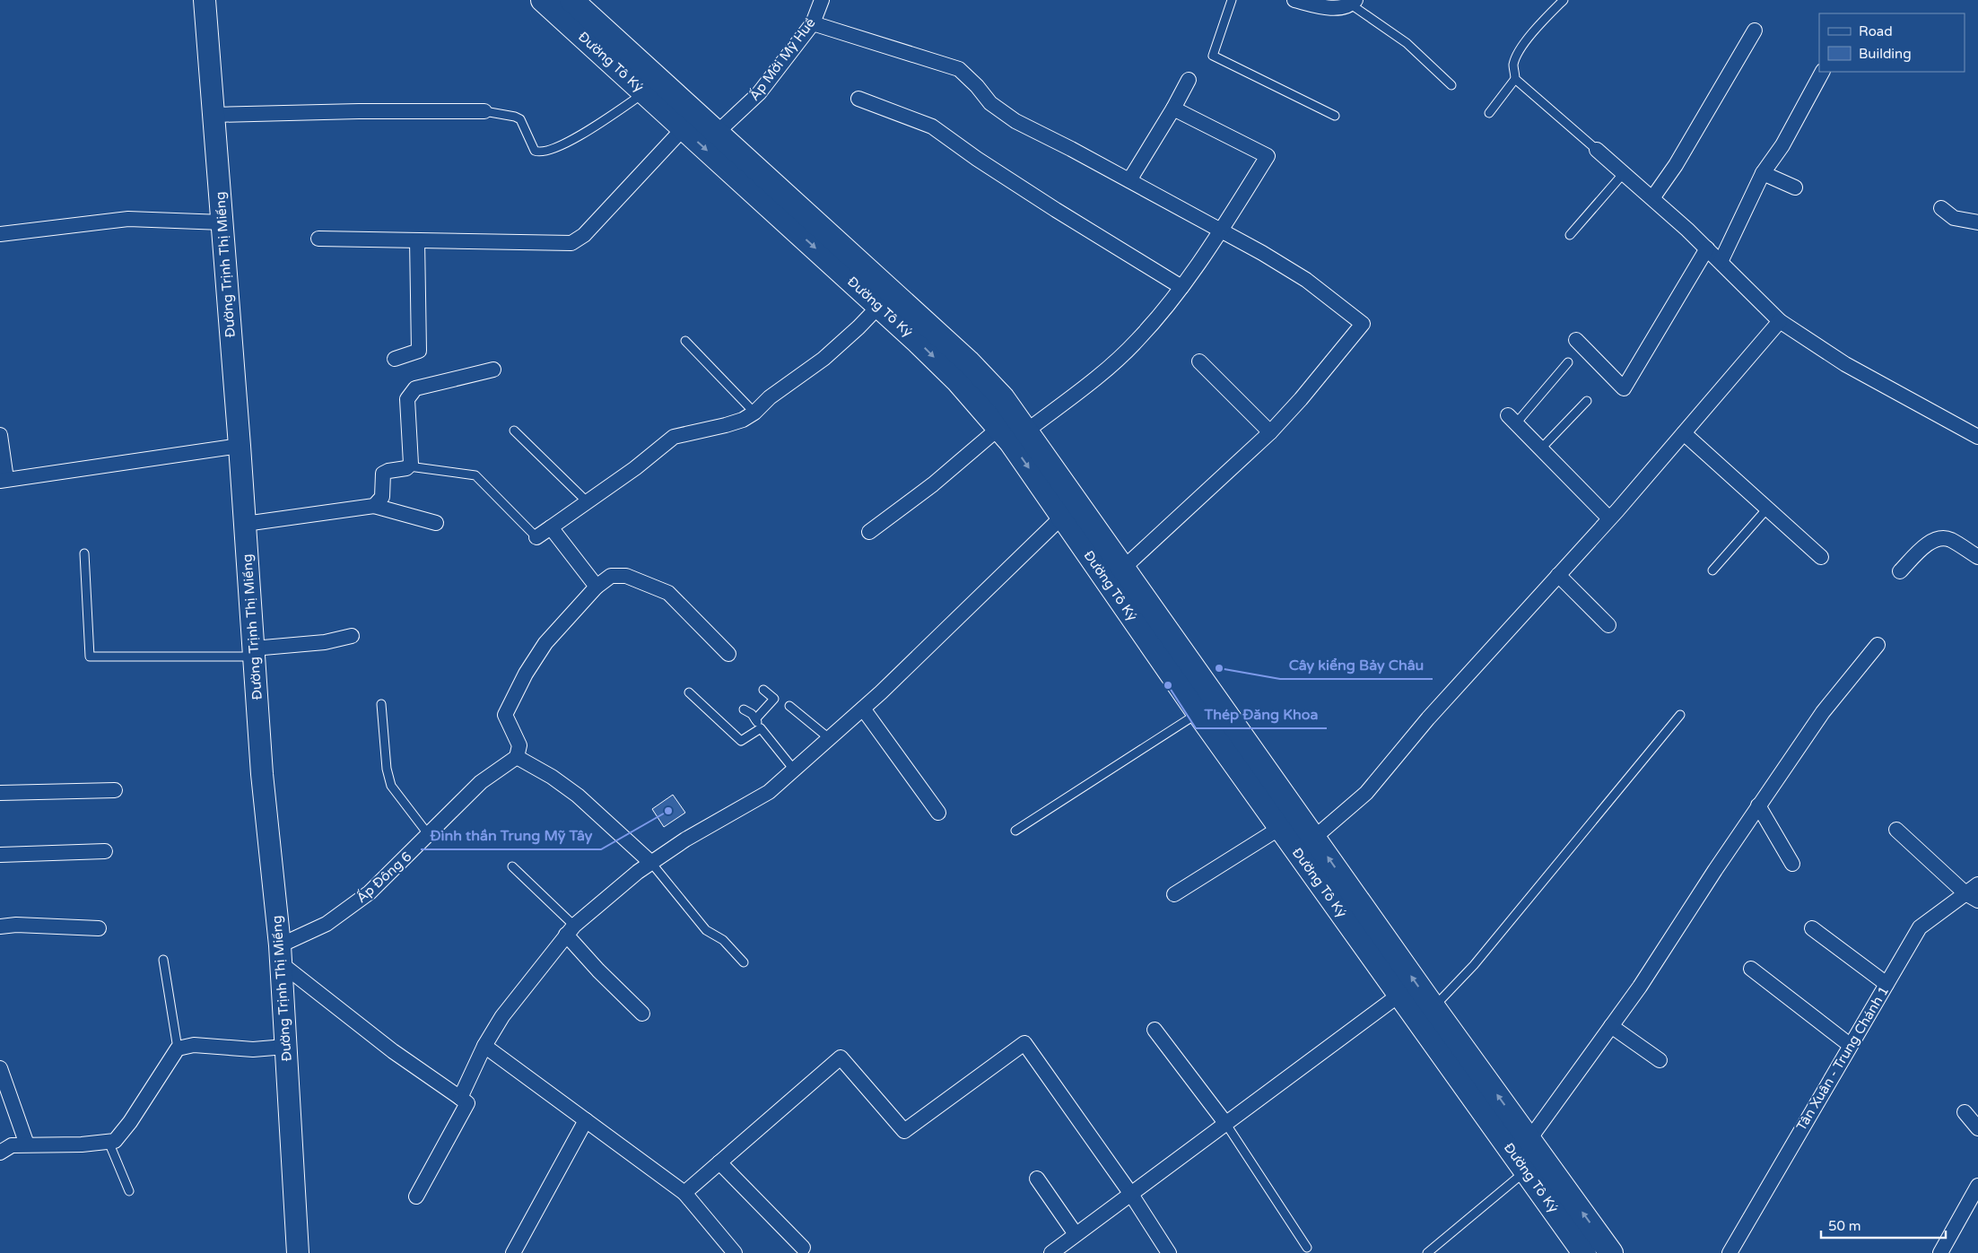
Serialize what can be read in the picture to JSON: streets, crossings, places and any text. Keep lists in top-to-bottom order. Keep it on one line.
{"streets":{"main road":["Đường Tô Ký","Đường Trịnh Thị Miếng"],"street":["Ấp Mới Mỹ Huề","Ấp Đông 6","Tân Xuân - Trung Chánh 1"]},"crossings":[["Ấp Mới Mỹ Huề","Đường Tô Ký"],["Đường Trịnh Thị Miếng","Ấp Đông 6"]],"places":["Cây kiểng Bảy Châu","Thép Đăng Khoa","Đình thần Trung Mỹ Tây"],"legend":["Road","Building"],"scale_bar":"50 m"}
